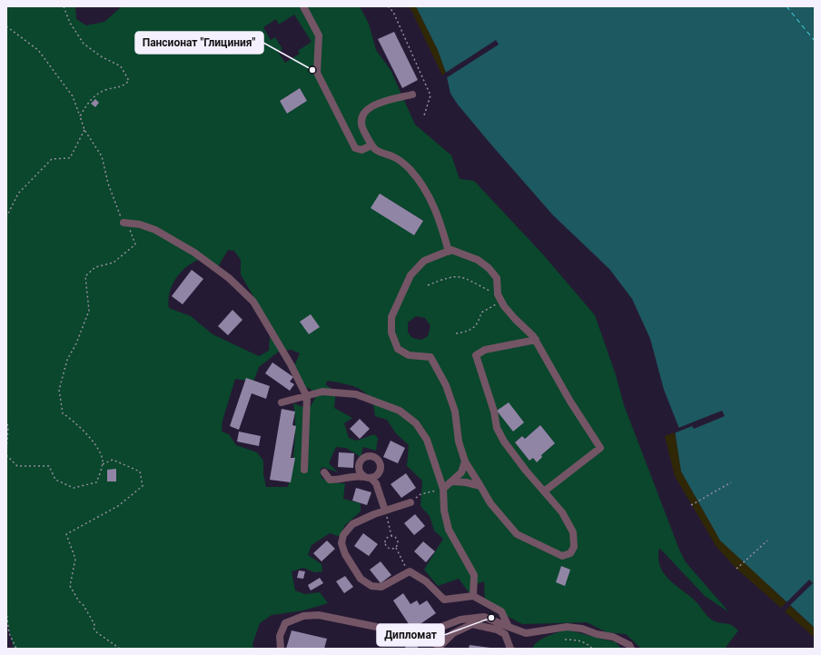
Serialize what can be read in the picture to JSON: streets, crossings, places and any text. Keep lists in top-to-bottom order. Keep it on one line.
{"places":["Пансионат \"Глициния\"","Дипломат"]}
